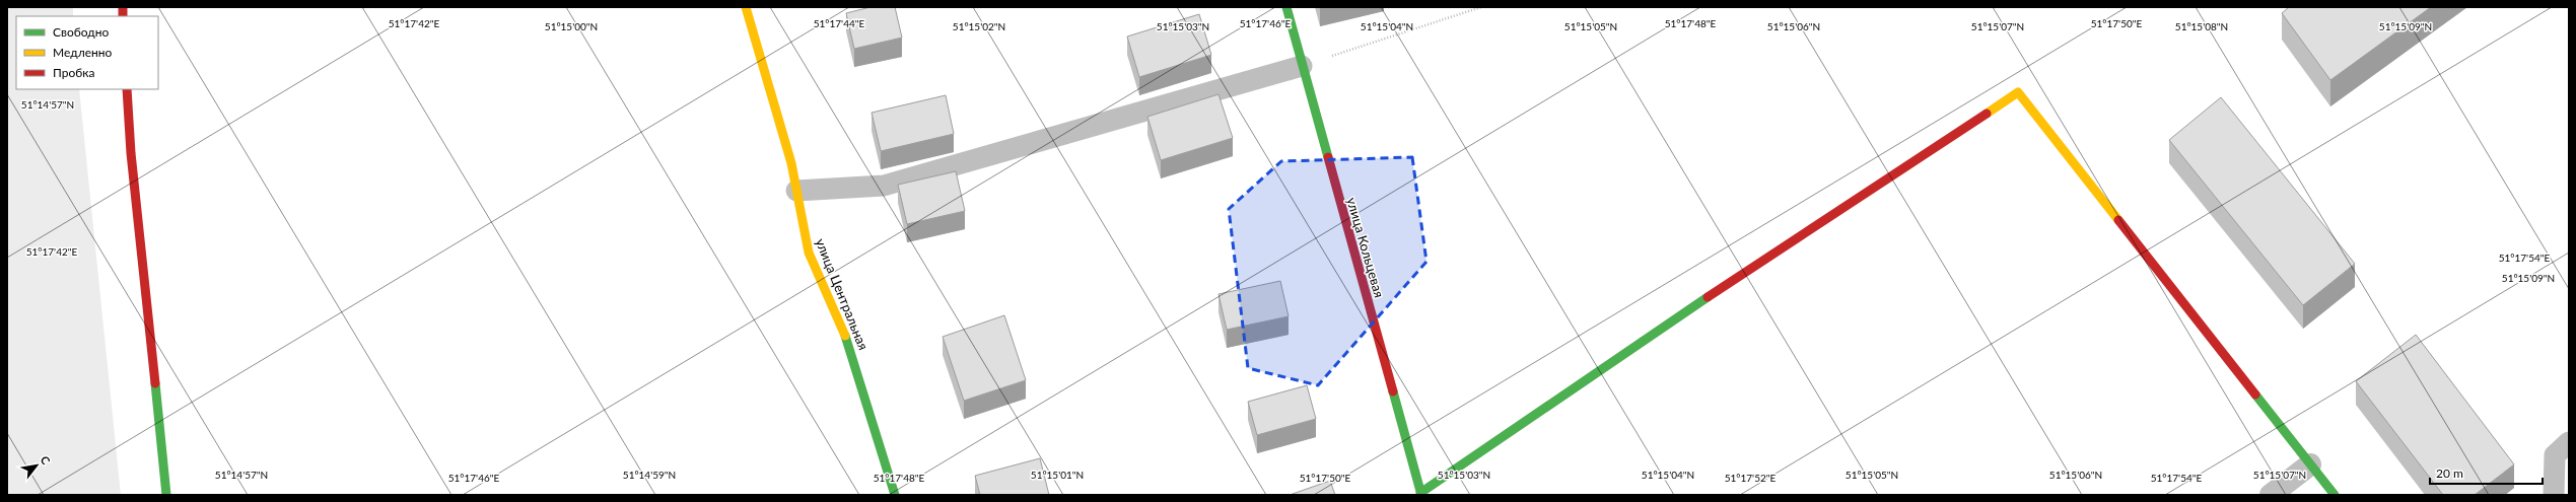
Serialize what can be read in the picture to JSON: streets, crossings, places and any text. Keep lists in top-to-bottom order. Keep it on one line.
{"streets":{"street":["улица Кольцевая","улица Центральная"]},"legend":["Свободно","Медленно","Пробка"],"scale_bar":"20 m","north":"top right","coordinates":["51°17'42\"E","51°17'44\"E","51°17'46\"E","51°17'48\"E","51°17'50\"E","51°15'00\"N","51°15'02\"N","51°15'03\"N","51°15'04\"N","51°15'05\"N","51°15'06\"N","51°15'07\"N","51°15'08\"N","51°15'09\"N","51°14'57\"N","51°17'54\"E","51°14'59\"N","51°15'01\"N","51°17'52\"E"]}
